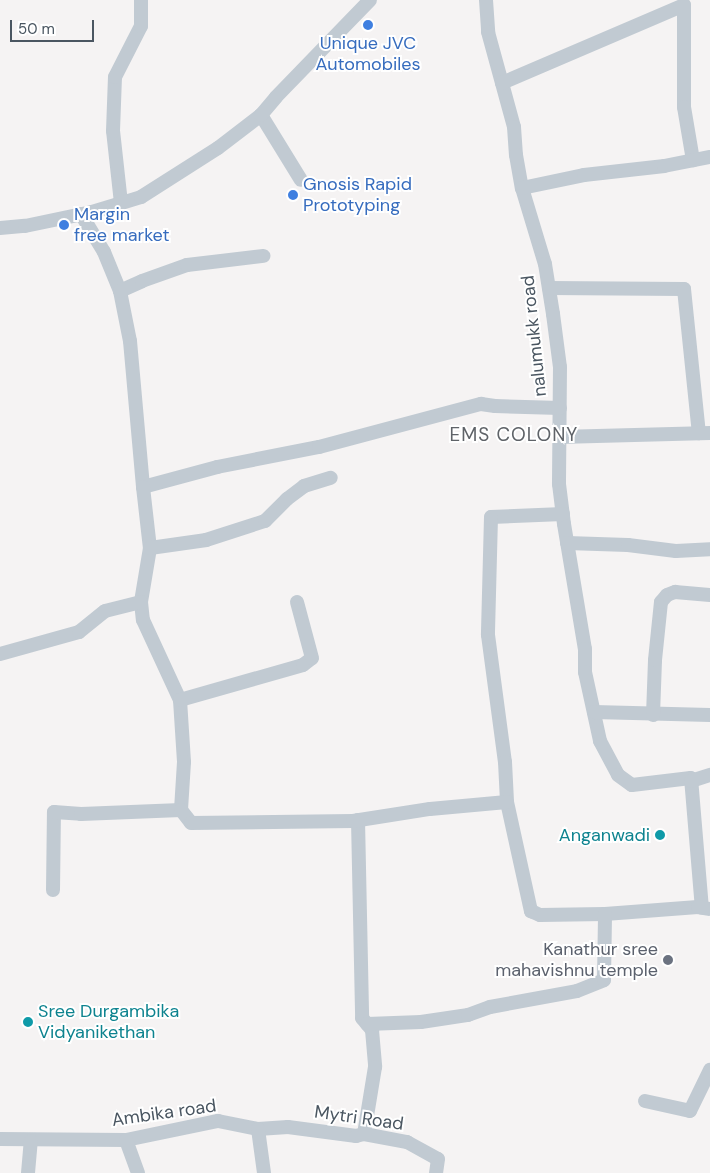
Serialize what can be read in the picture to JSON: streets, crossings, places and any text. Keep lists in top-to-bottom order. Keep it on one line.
{"streets":{"street":["nalumukk road","Ambika road","Mytri Road"]},"crossings":[["Ambika road","Mytri Road"]],"districts":["EMS COLONY"],"places":["Unique JVC Automobiles","Gnosis Rapid Prototyping","Margin free market","Anganwadi","Kanathur sree mahavishnu temple","Sree Durgambika Vidyanikethan"],"scale_bar":"50 m"}
